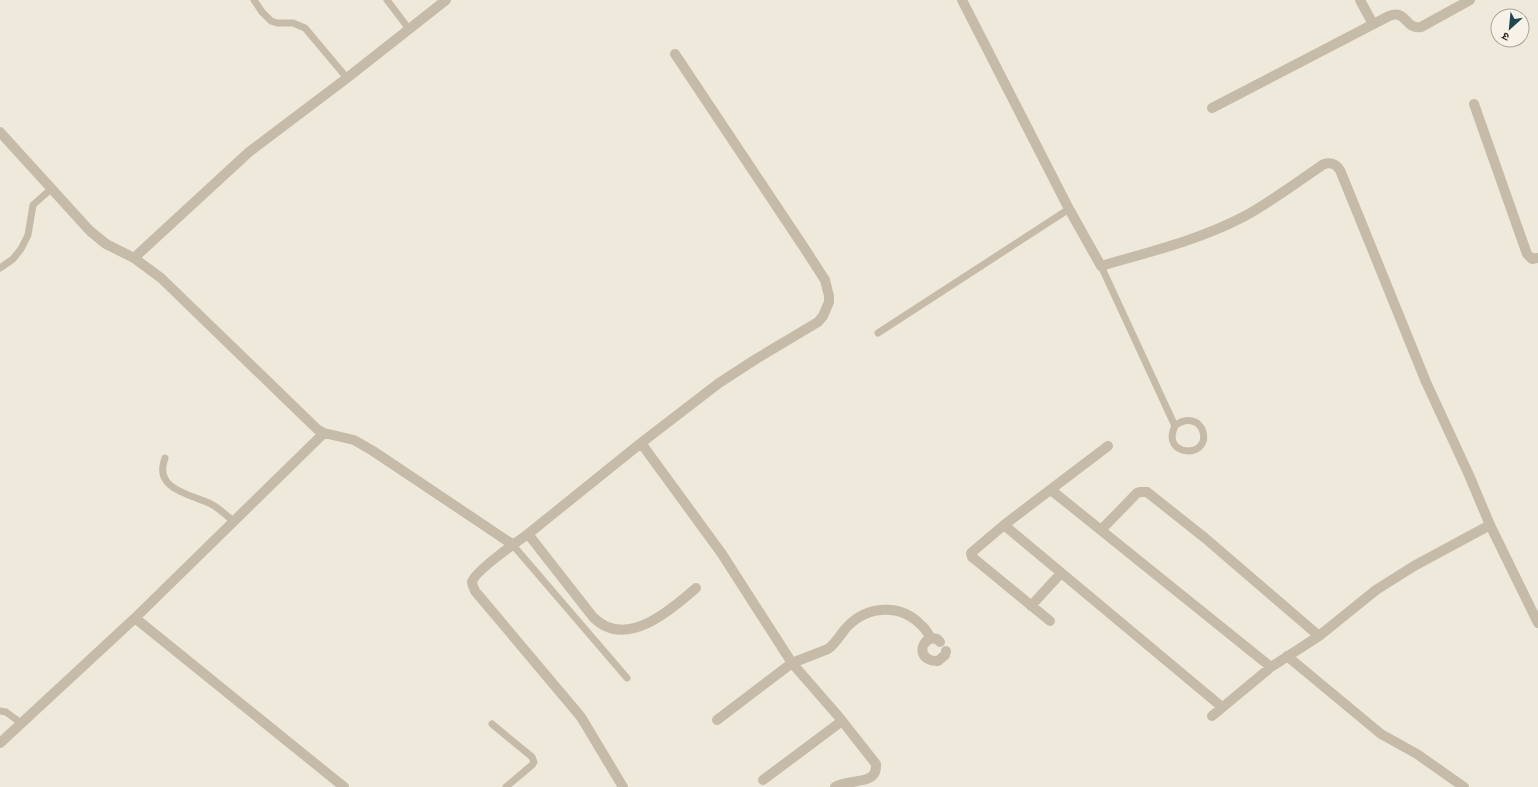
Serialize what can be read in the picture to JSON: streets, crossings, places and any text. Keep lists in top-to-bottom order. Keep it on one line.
{"north":"bottom left"}
